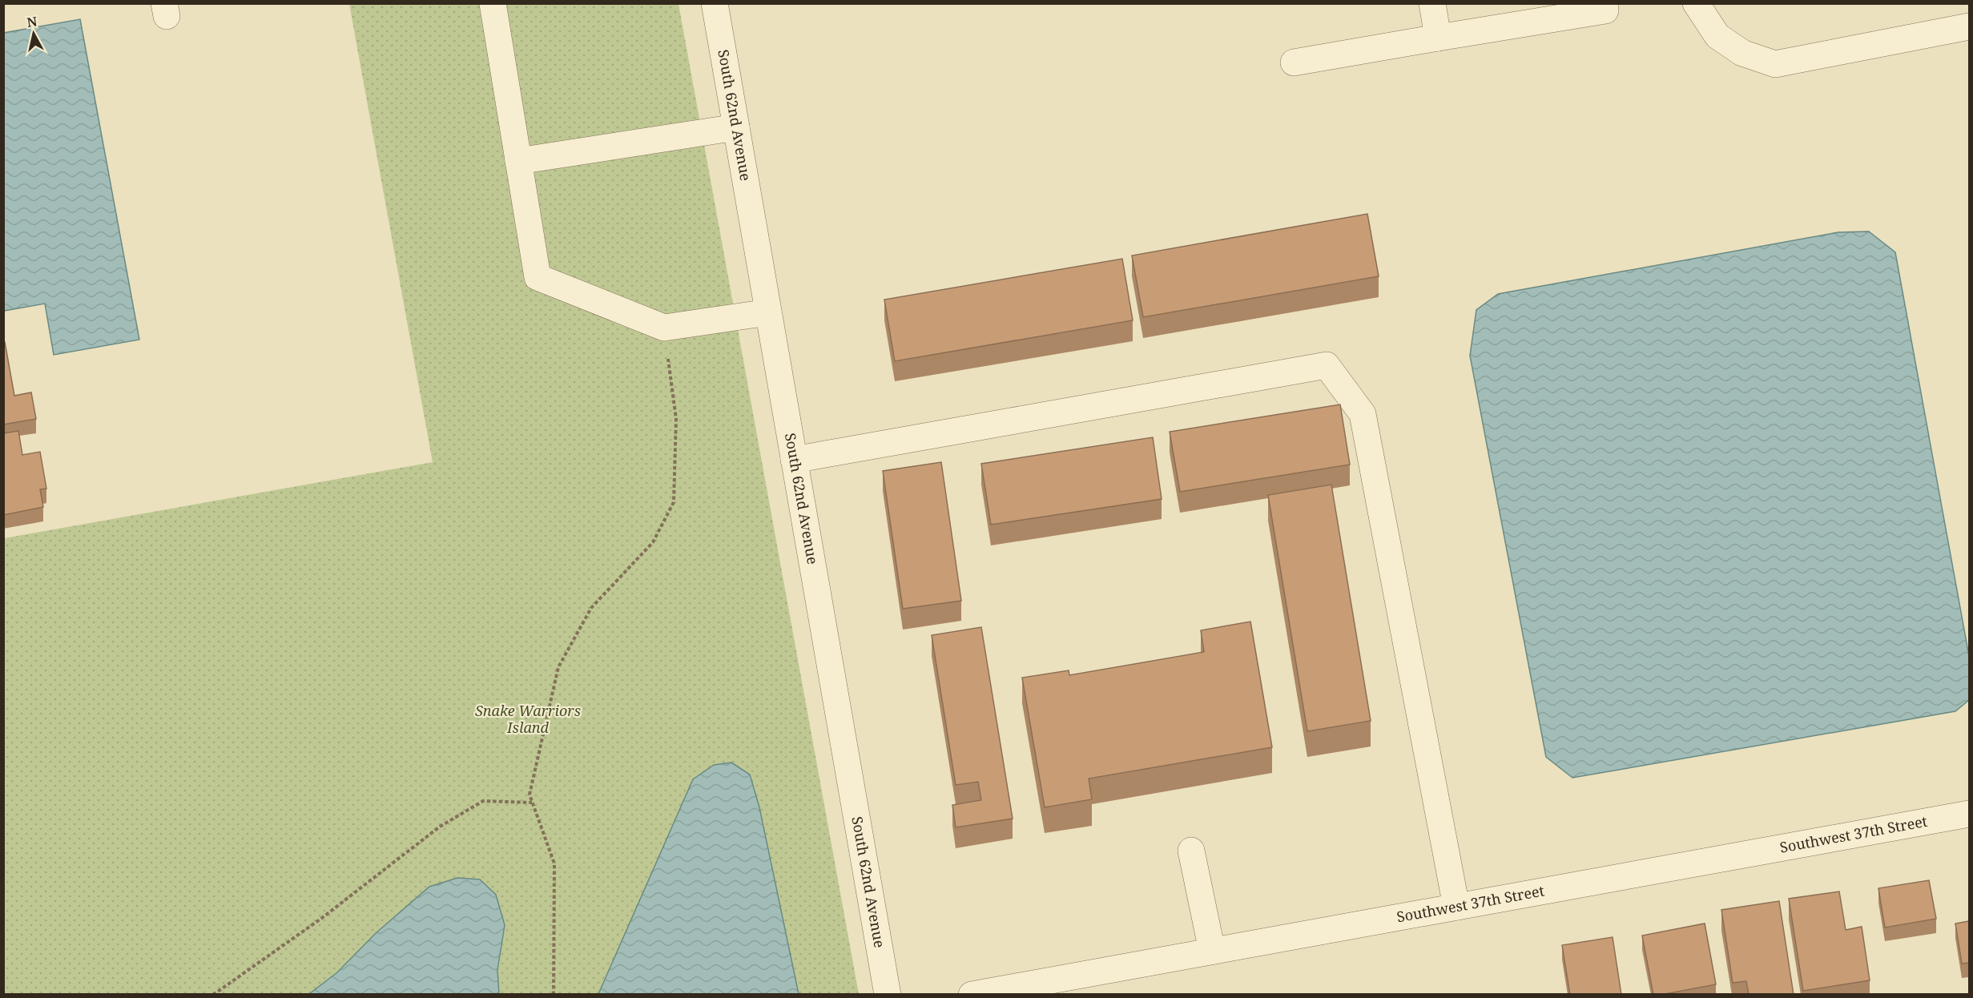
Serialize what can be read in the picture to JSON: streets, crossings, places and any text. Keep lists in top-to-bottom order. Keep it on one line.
{"streets":{"street":["South 62nd Avenue","Southwest 37th Street"]},"parks":["Snake Warriors Island"],"north":"top"}
